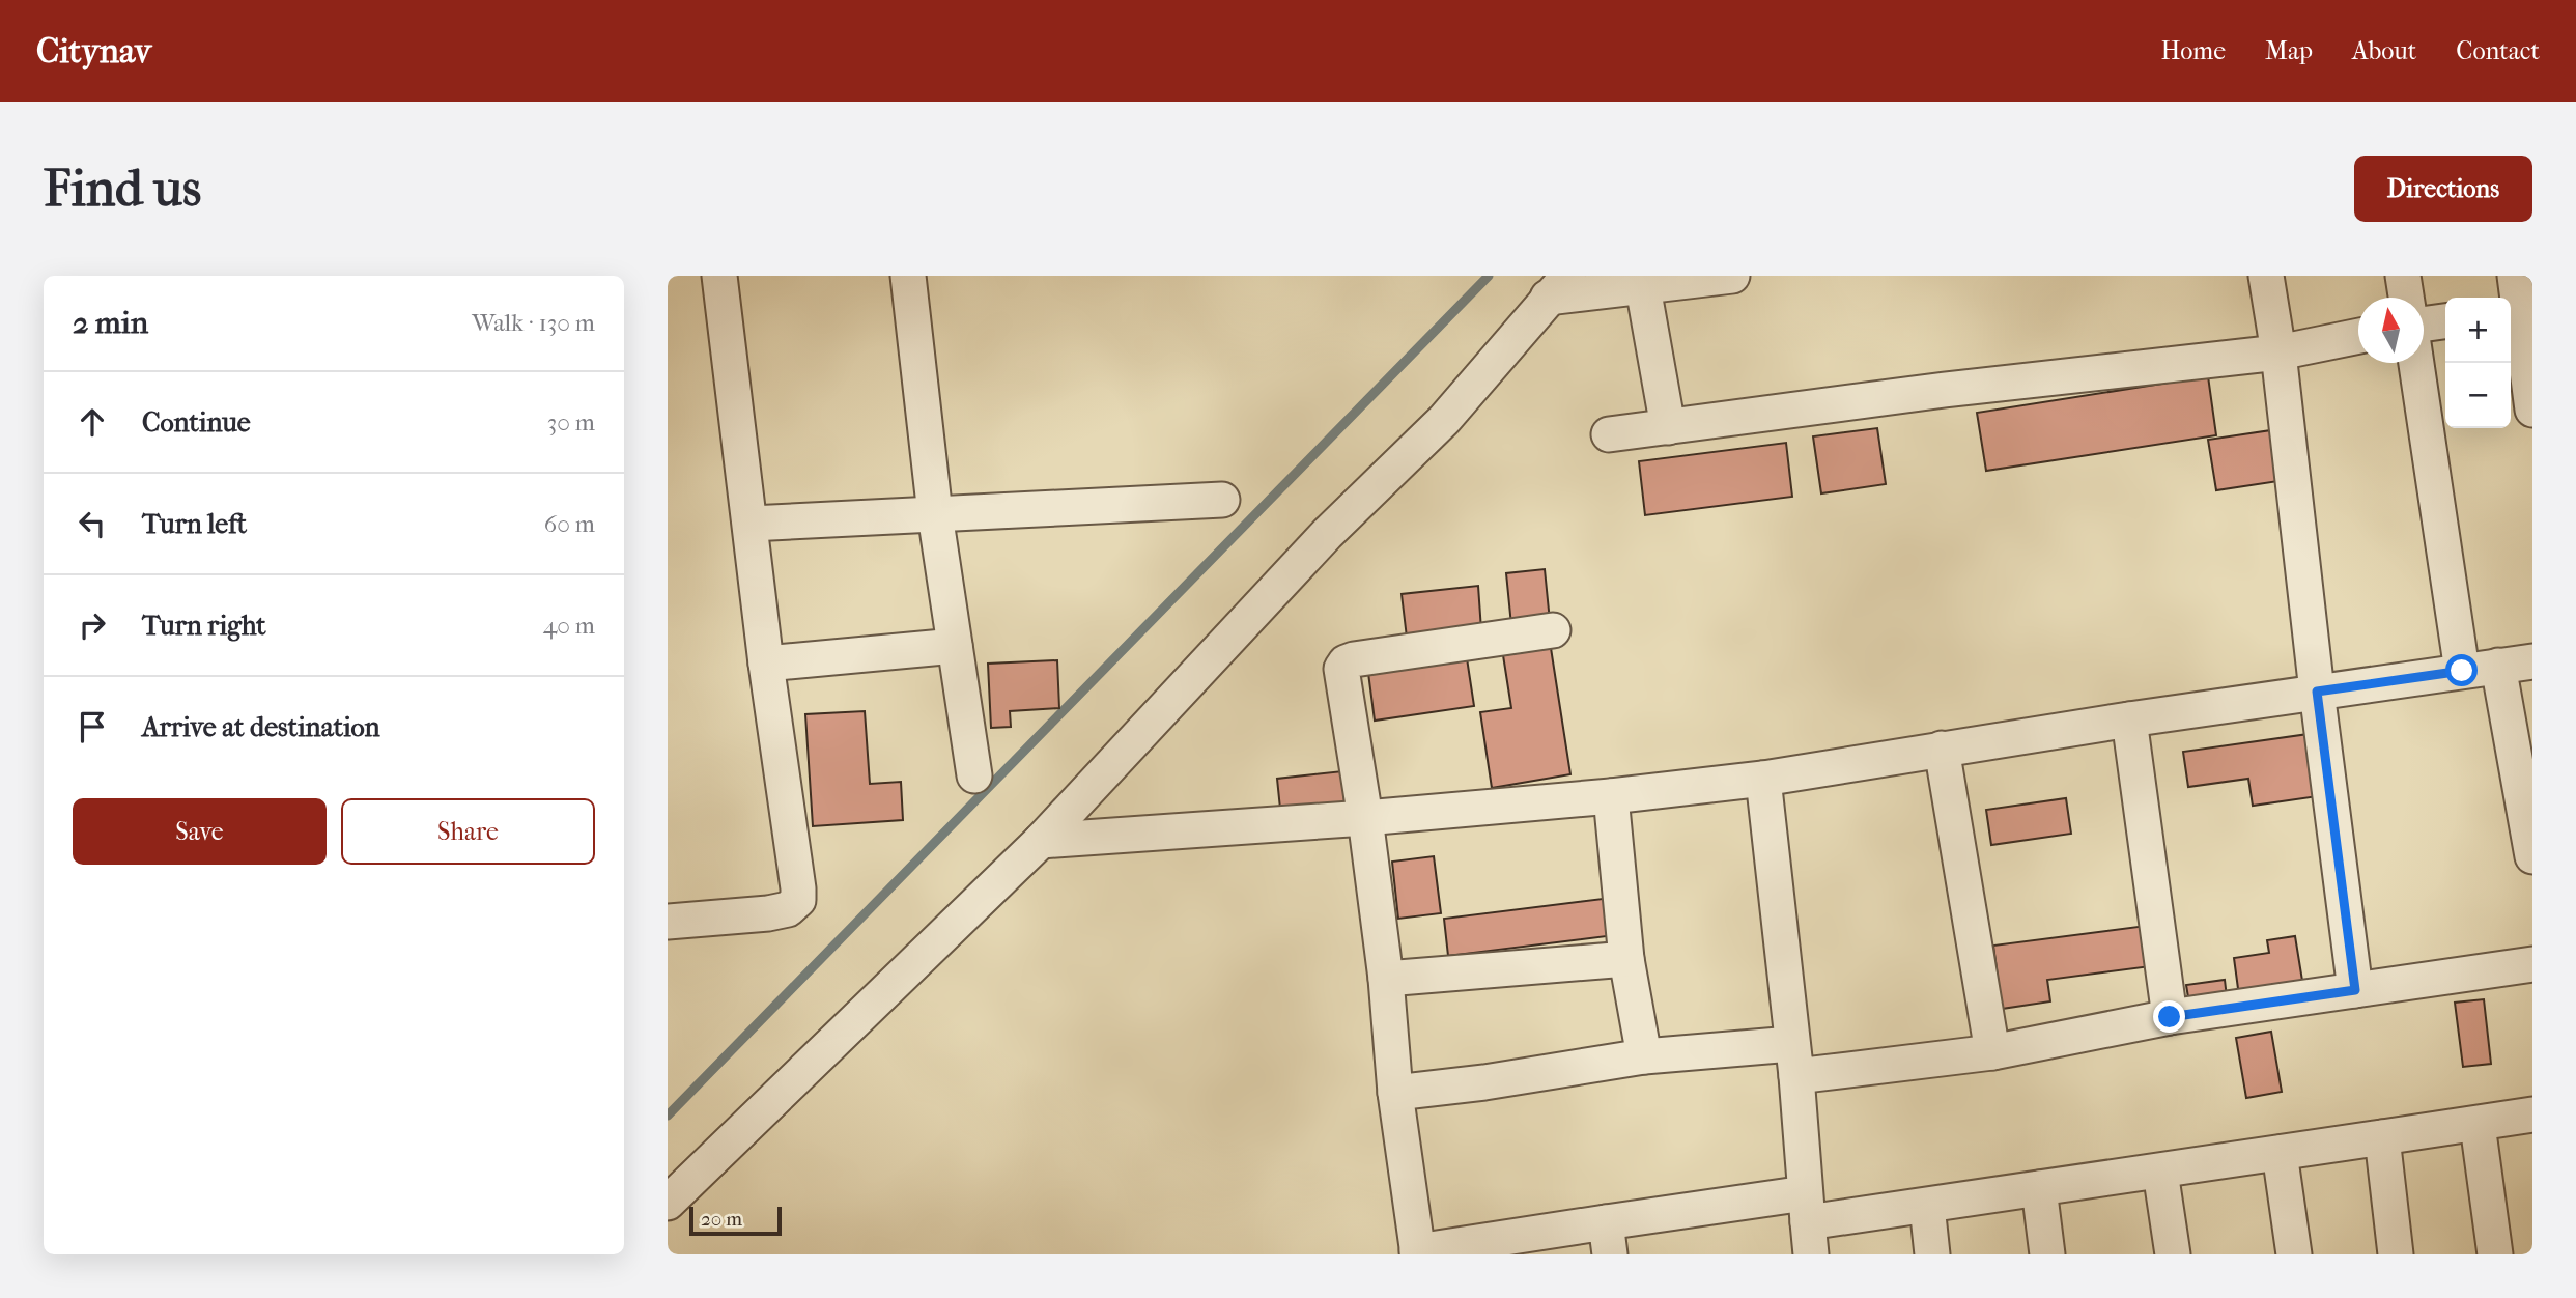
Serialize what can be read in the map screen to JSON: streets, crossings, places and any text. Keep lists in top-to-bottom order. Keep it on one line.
{"scale_bar":"20 m","north":"top","page":{"header":"Citynav","nav":["Home","Map","About","Contact"],"buttons":["Directions",["Save","Share"]],"title":"Find us","heading":["2 min","Walk · 130 m"],"map_buttons":["+","−"],"list":[["Continue","30 m"],["Turn left","60 m"],["Turn right","40 m"],"Arrive at destination"],"scale":"20 m"}}
